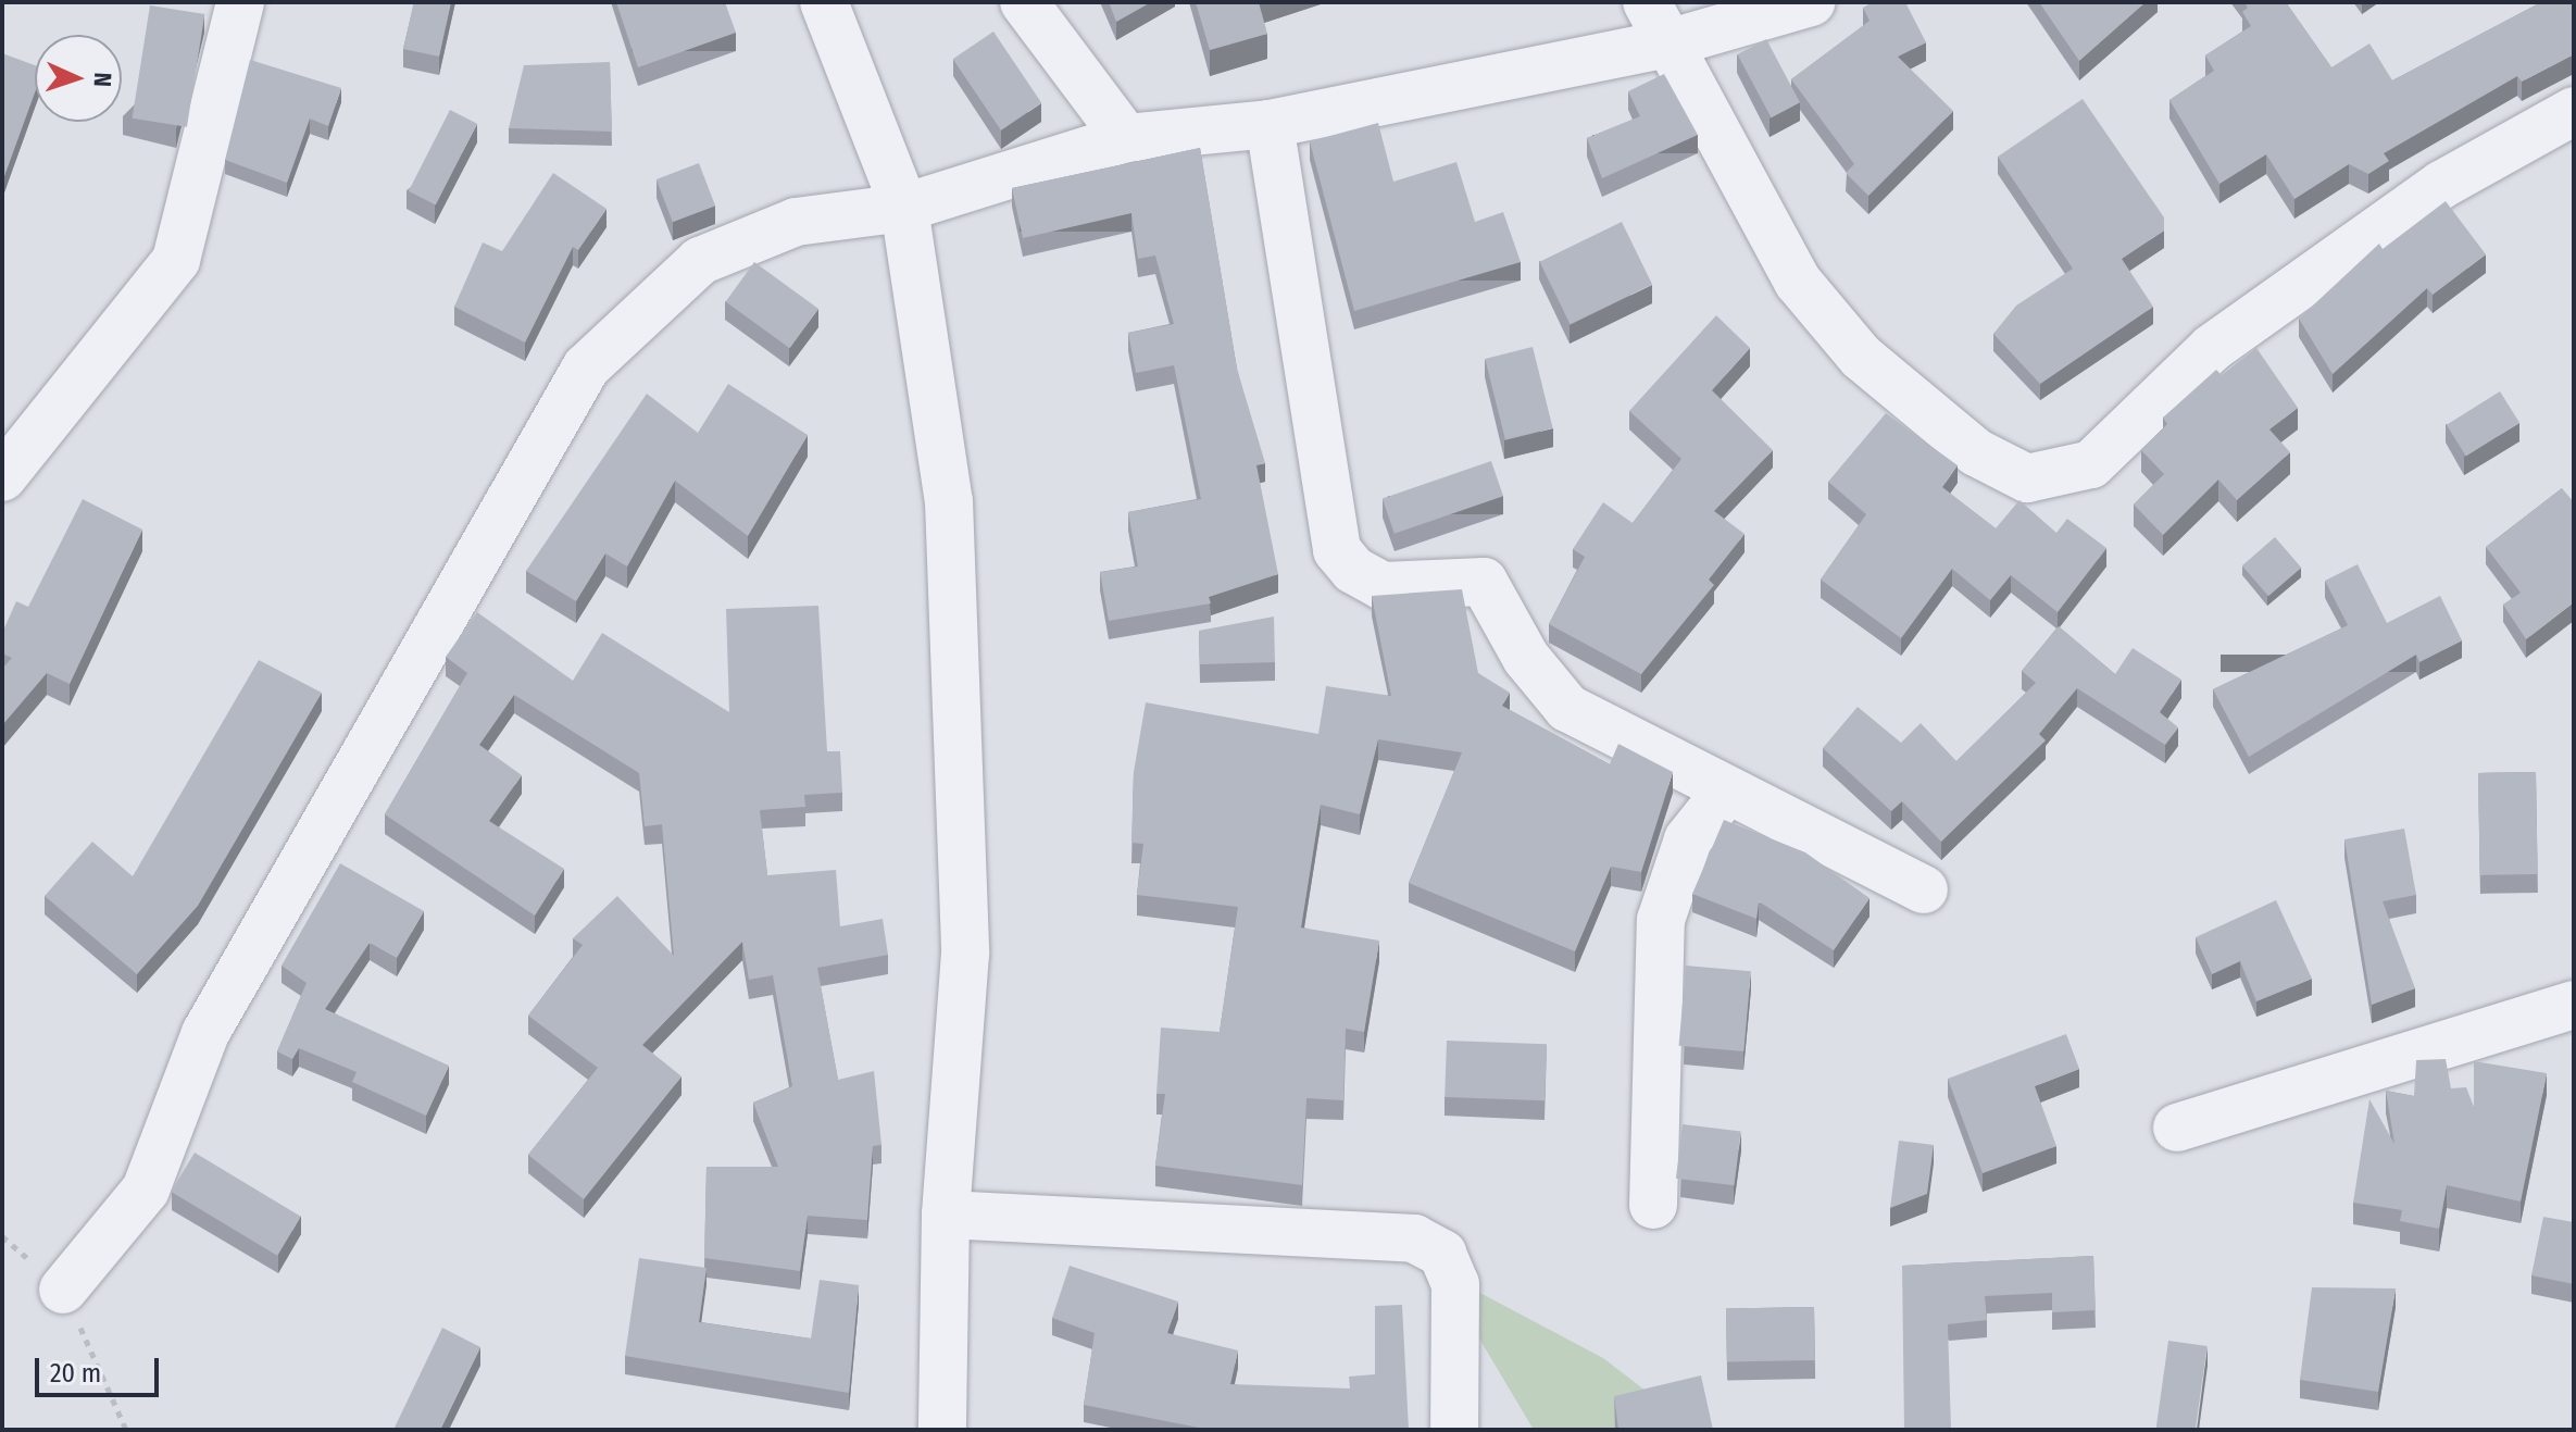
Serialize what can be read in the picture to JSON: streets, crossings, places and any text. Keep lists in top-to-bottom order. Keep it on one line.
{"scale_bar":"20 m","north":"right"}
